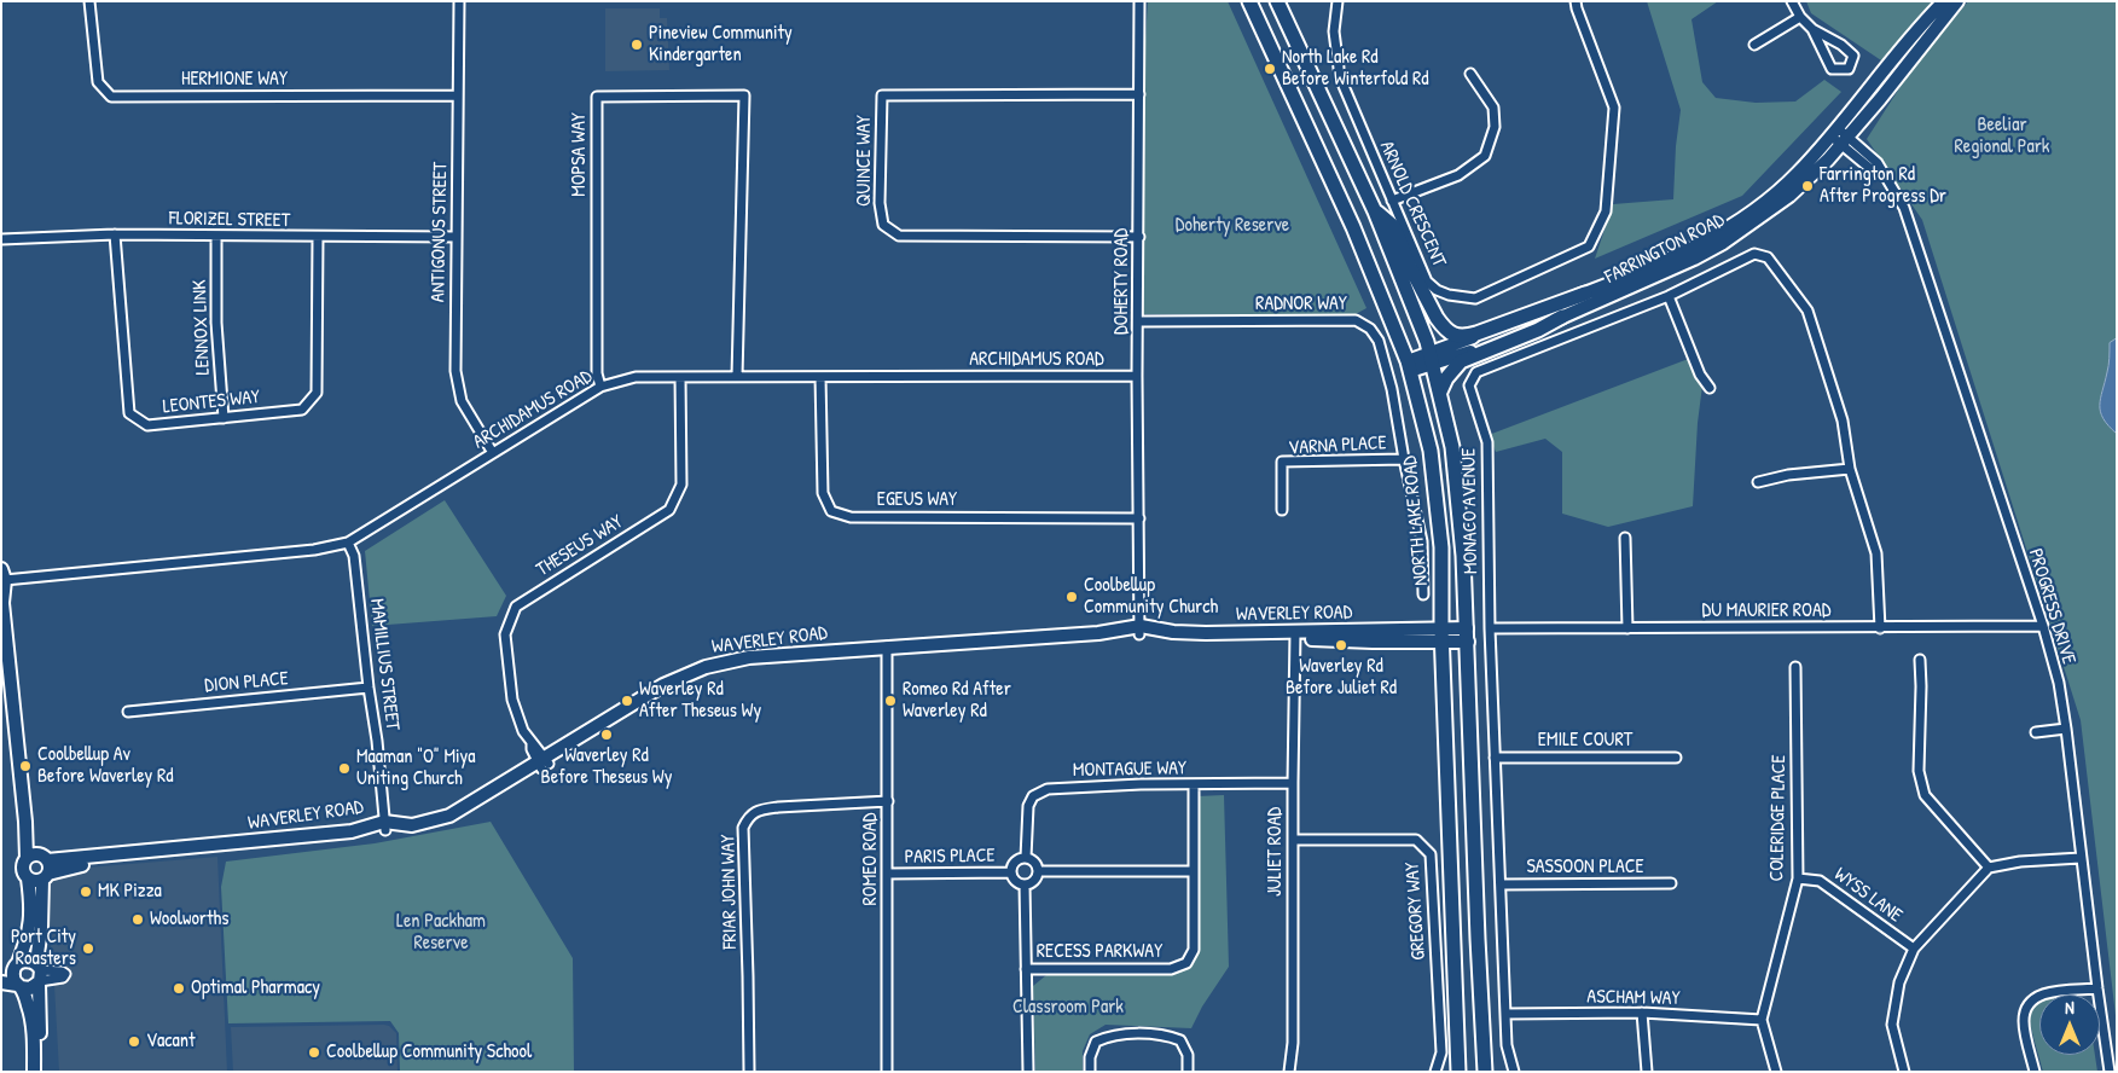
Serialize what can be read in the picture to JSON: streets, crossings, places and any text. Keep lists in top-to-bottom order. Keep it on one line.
{"streets":{"main road":["NORTH LAKE ROAD"],"street":["HERMIONE WAY","MOPSA WAY","QUINCE WAY","ARNOLD CRESCENT","FLORIZEL STREET","ANTIGONUS STREET","FARRINGTON ROAD","DOHERTY ROAD","RADNOR WAY","LENNOX LINK","ARCHIDAMUS ROAD","LEONTES WAY","VARNA PLACE","EGEUS WAY","MONACO AVENUE","THESEUS WAY","PROGRESS DRIVE","DU MAURIER ROAD","WAVERLEY ROAD","MAMILLIUS STREET","DION PLACE","EMILE COURT","MONTAGUE WAY","COLERIDGE PLACE","JULIET ROAD","PARIS PLACE","ROMEO ROAD","SASSOON PLACE","FRIAR JOHN WAY","WYSS LANE","GREGORY WAY","RECESS PARKWAY","ASCHAM WAY"]},"crossings":[["HERMIONE WAY","ANTIGONUS STREET"],["MOPSA WAY","ARCHIDAMUS ROAD"],["QUINCE WAY","DOHERTY ROAD"],["FLORIZEL STREET","ANTIGONUS STREET"],["FLORIZEL STREET","LENNOX LINK"],["FLORIZEL STREET","LEONTES WAY"],["ANTIGONUS STREET","ARCHIDAMUS ROAD"],["FARRINGTON ROAD","NORTH LAKE ROAD"],["FARRINGTON ROAD","PROGRESS DRIVE"],["DOHERTY ROAD","RADNOR WAY"],["DOHERTY ROAD","ARCHIDAMUS ROAD"],["DOHERTY ROAD","EGEUS WAY"],["DOHERTY ROAD","WAVERLEY ROAD"],["RADNOR WAY","VARNA PLACE"],["LENNOX LINK","LEONTES WAY"],["ARCHIDAMUS ROAD","EGEUS WAY"],["ARCHIDAMUS ROAD","THESEUS WAY"],["ARCHIDAMUS ROAD","MAMILLIUS STREET"],["MONACO AVENUE","DU MAURIER ROAD"],["MONACO AVENUE","EMILE COURT"],["MONACO AVENUE","SASSOON PLACE"],["MONACO AVENUE","ASCHAM WAY"],["NORTH LAKE ROAD","WAVERLEY ROAD"],["THESEUS WAY","WAVERLEY ROAD"],["PROGRESS DRIVE","DU MAURIER ROAD"],["WAVERLEY ROAD","MAMILLIUS STREET"],["WAVERLEY ROAD","JULIET ROAD"],["WAVERLEY ROAD","ROMEO ROAD"],["MAMILLIUS STREET","DION PLACE"],["MONTAGUE WAY","JULIET ROAD"],["MONTAGUE WAY","PARIS PLACE"],["MONTAGUE WAY","RECESS PARKWAY"],["COLERIDGE PLACE","WYSS LANE"],["COLERIDGE PLACE","ASCHAM WAY"],["JULIET ROAD","GREGORY WAY"],["PARIS PLACE","ROMEO ROAD"],["ROMEO ROAD","FRIAR JOHN WAY"]],"parks":["Beeliar Regional Park","Doherty Reserve","Len Packham Reserve","Classroom Park"],"places":["Pineview Community Kindergarten","North Lake Rd Before Winterfold Rd","Farrington Rd After Progress Dr","Coolbellup Community Church","Waverley Rd Before Juliet Rd","Waverley Rd After Theseus Wy","Romeo Rd After Waverley Rd","Waverley Rd Before Theseus Wy","Coolbellup Av Before Waverley Rd","Maaman \"O\" Miya Uniting Church","MK Pizza","Woolworths","Port City Roasters","Optimal Pharmacy","Vacant","Coolbellup Community School"],"north":"top"}
